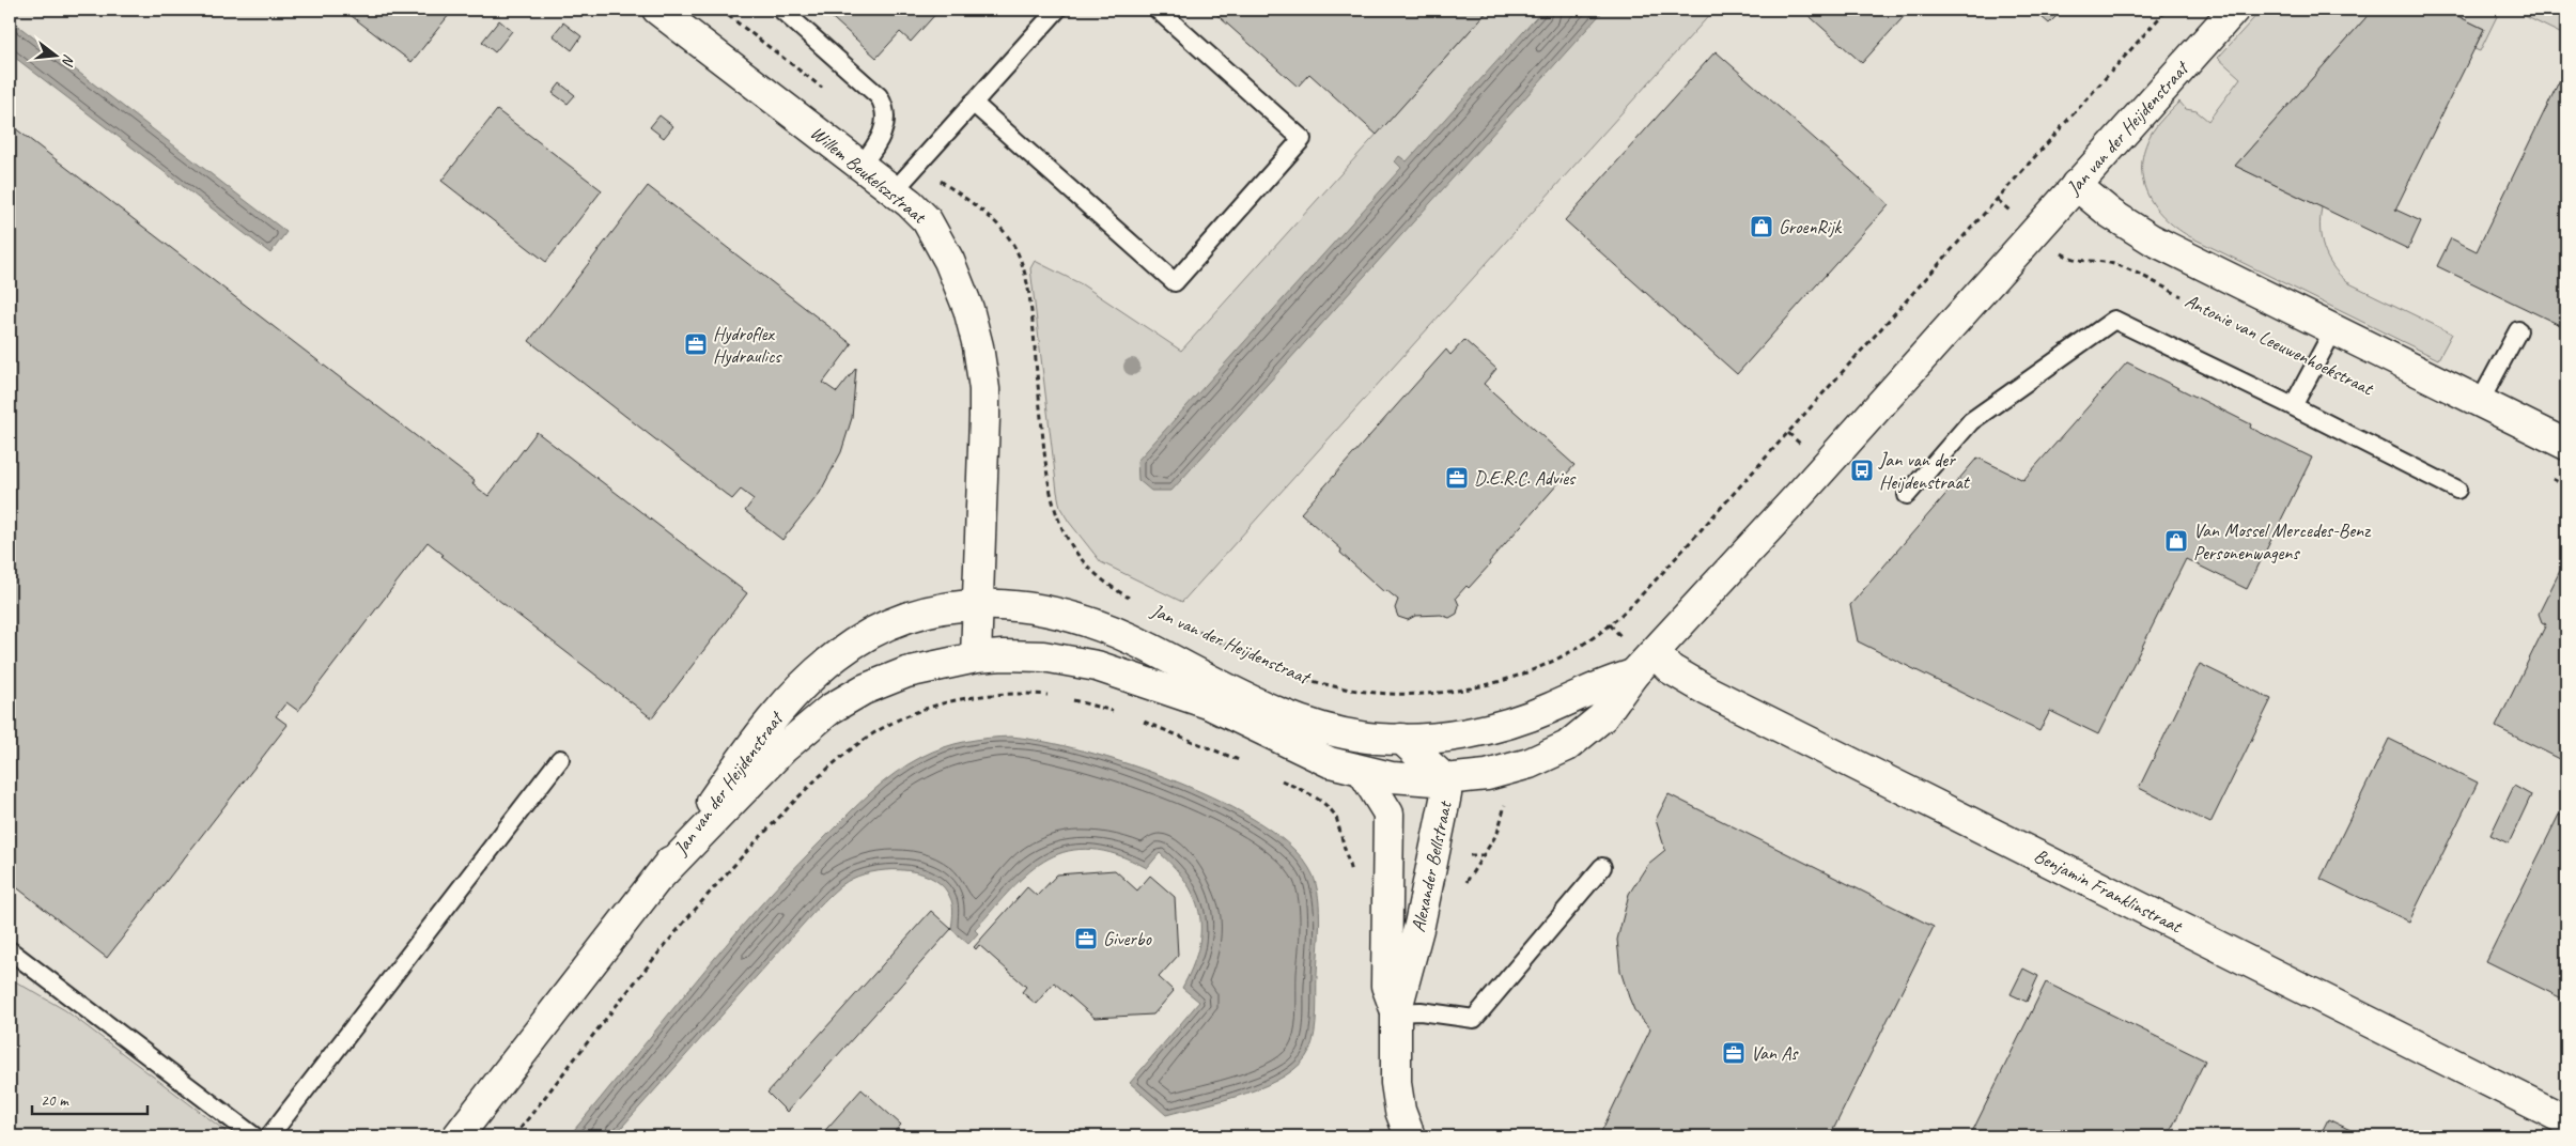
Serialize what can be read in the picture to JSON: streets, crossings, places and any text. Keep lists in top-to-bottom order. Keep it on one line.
{"streets":{"street":["Jan van der Heijdenstraat","Willem Beukelszstraat","Antonie van Leeuwenhoekstraat","Alexander Bellstraat","Benjamin Franklinstraat"]},"crossings":[["Jan van der Heijdenstraat","Willem Beukelszstraat"],["Jan van der Heijdenstraat","Antonie van Leeuwenhoekstraat"],["Jan van der Heijdenstraat","Alexander Bellstraat"],["Jan van der Heijdenstraat","Benjamin Franklinstraat"]],"places":{"shop":["GroenRijk","Van Mossel Mercedes-Benz Personenwagens"],"office":["Hydroflex Hydraulics","D.E.R.C. Advies","Giverbo","Van As"],"bus stop":["Jan van der Heijdenstraat"]},"scale_bar":"20 m","north":"right"}
